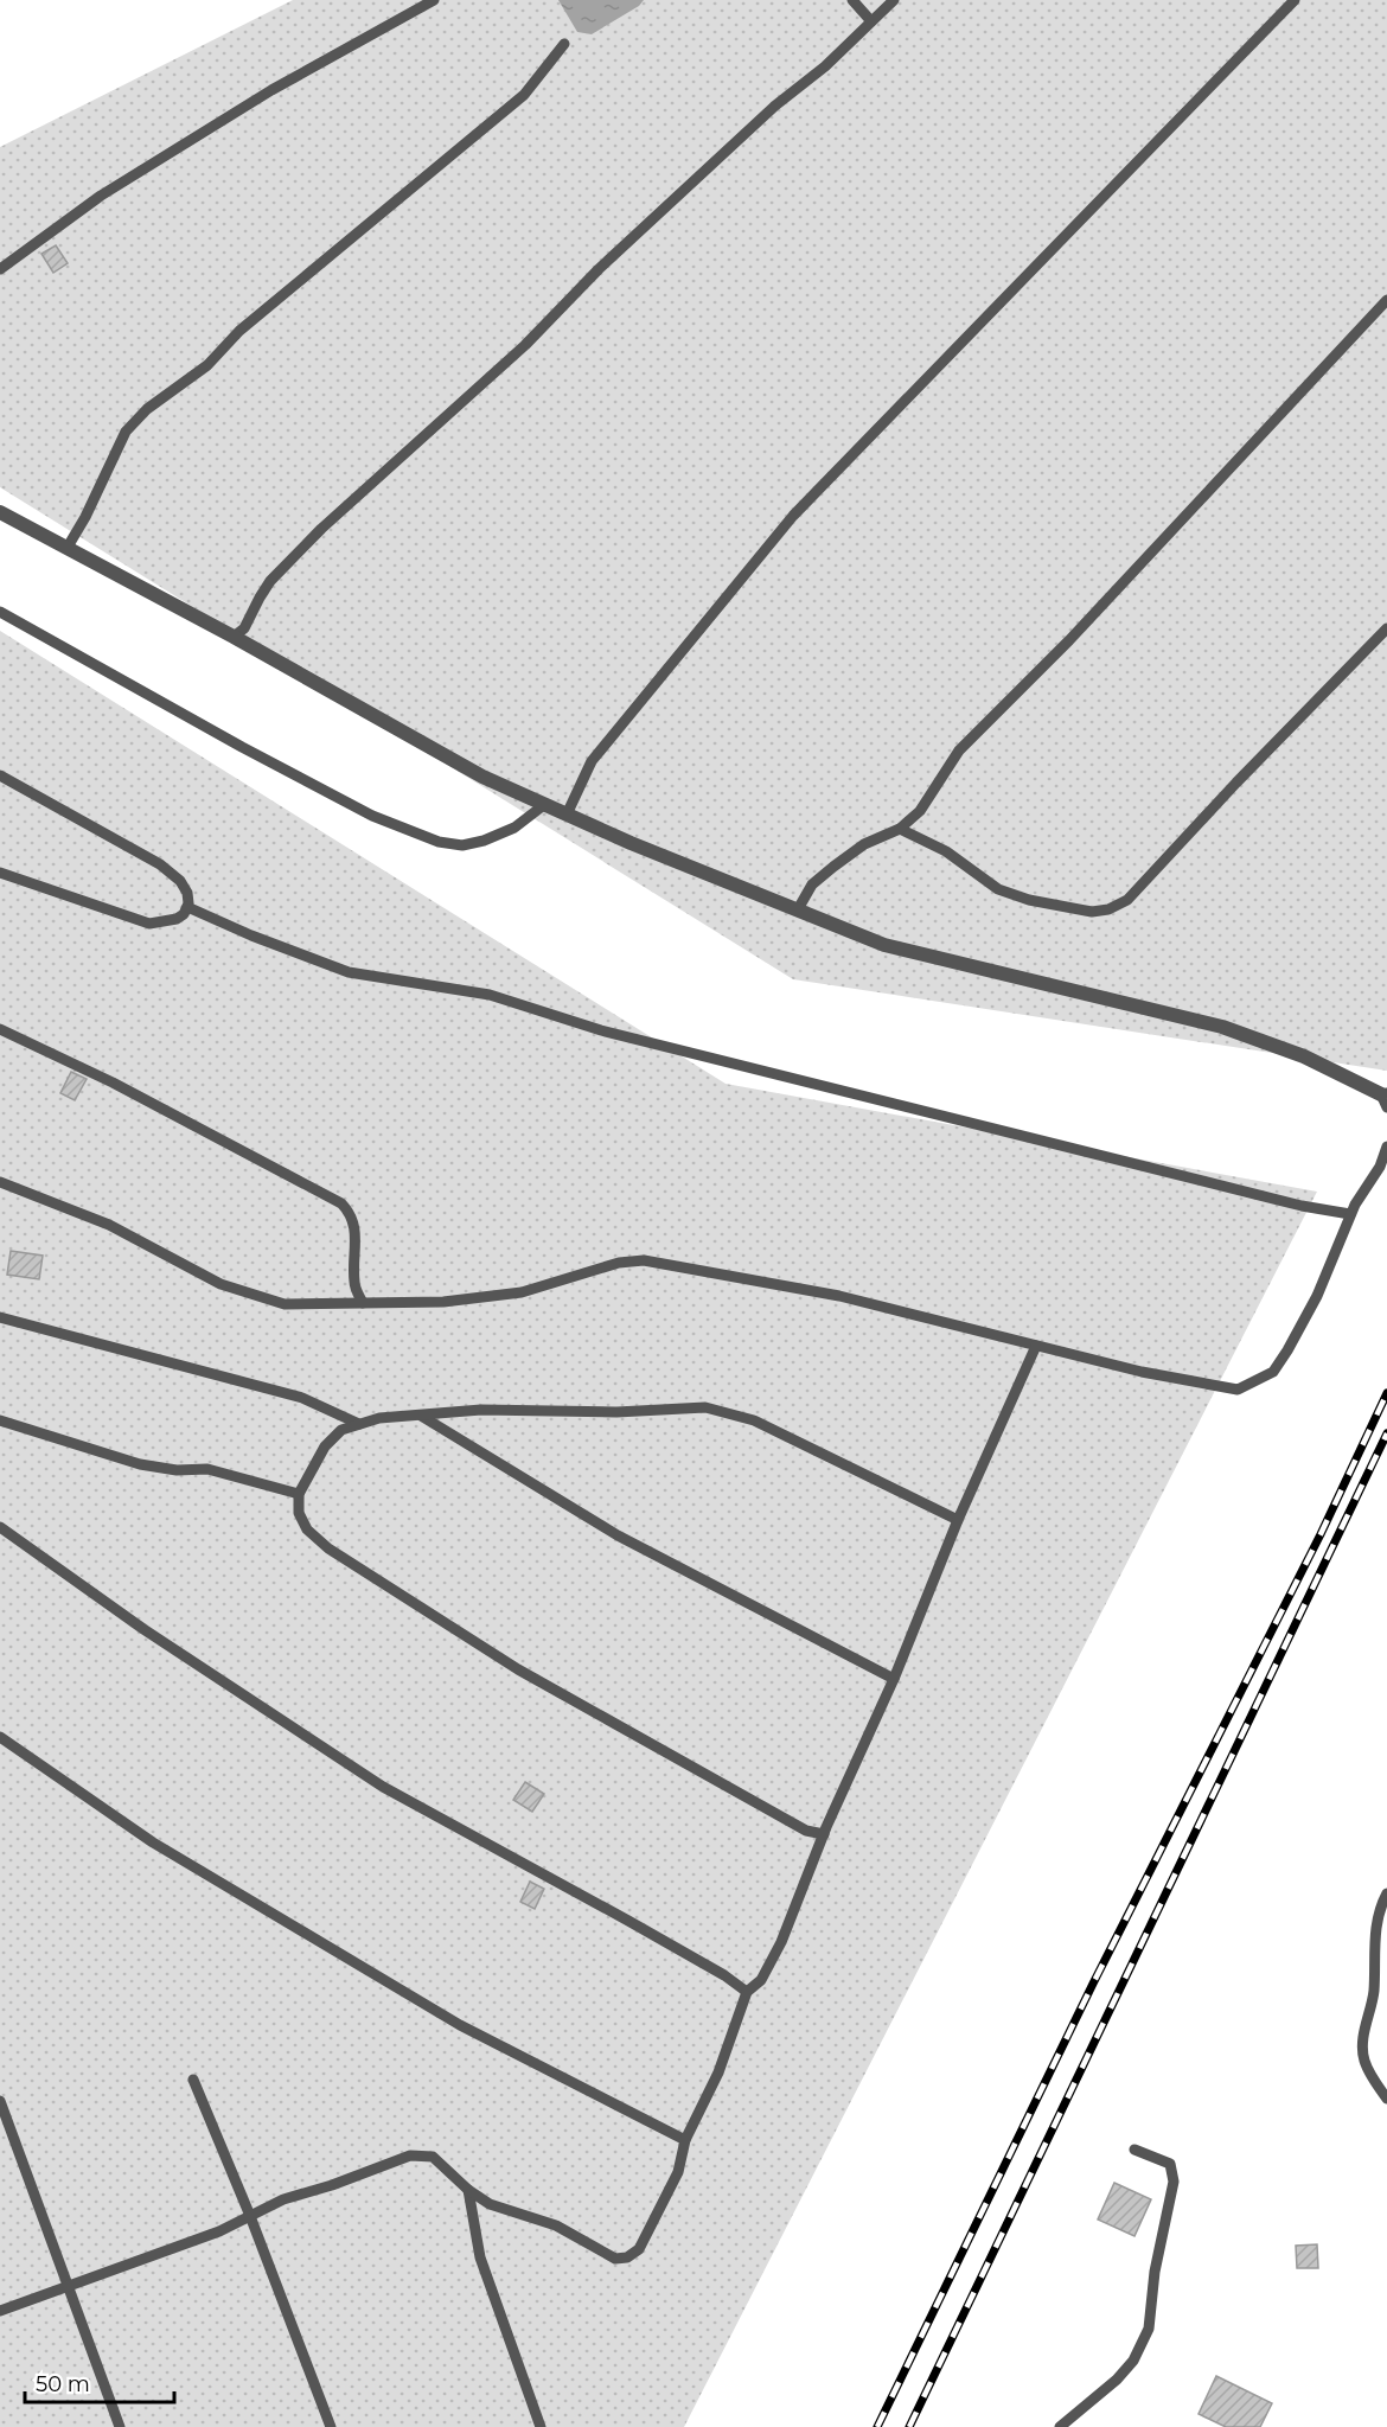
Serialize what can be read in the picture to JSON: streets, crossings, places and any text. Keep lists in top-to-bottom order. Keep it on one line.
{"scale_bar":"50 m"}
